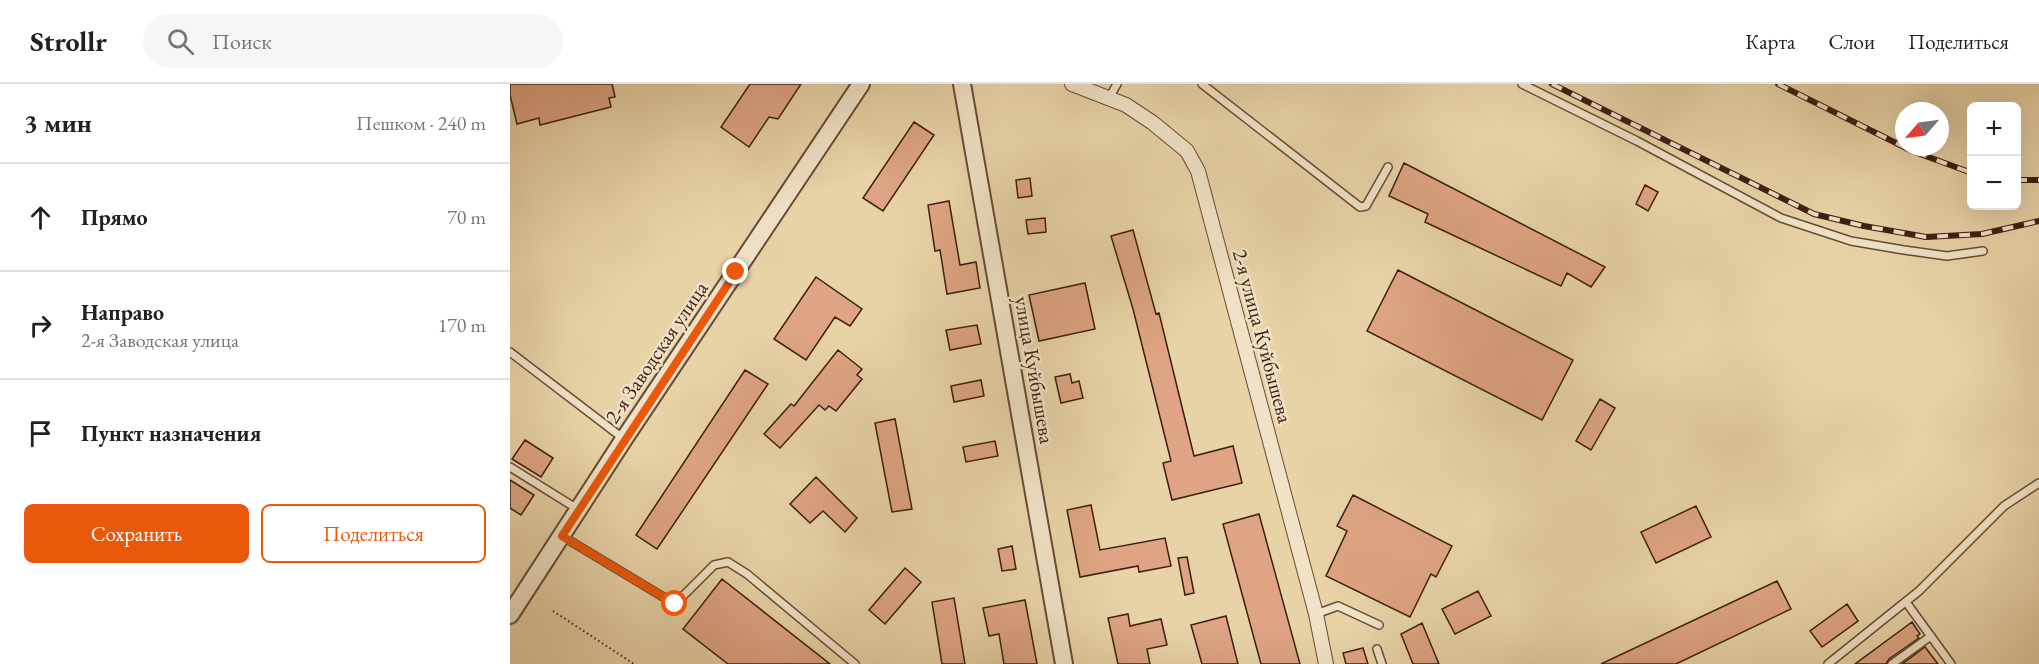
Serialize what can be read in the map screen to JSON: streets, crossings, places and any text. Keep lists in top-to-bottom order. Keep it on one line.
{"streets":{"street":["2-я улица Куйбышева","2-я Заводская улица","улица Куйбышева"]},"north":"bottom left","page":{"header":"Strollr","search":"Поиск","nav":["Карта","Слои","Поделиться"],"heading":["3 мин","Пешком · 240 m"],"map_buttons":["+","−"],"list":[["Прямо","70 m"],["Направо","2-я Заводская улица","170 m"],"Пункт назначения"],"buttons":["Сохранить","Поделиться"]}}
